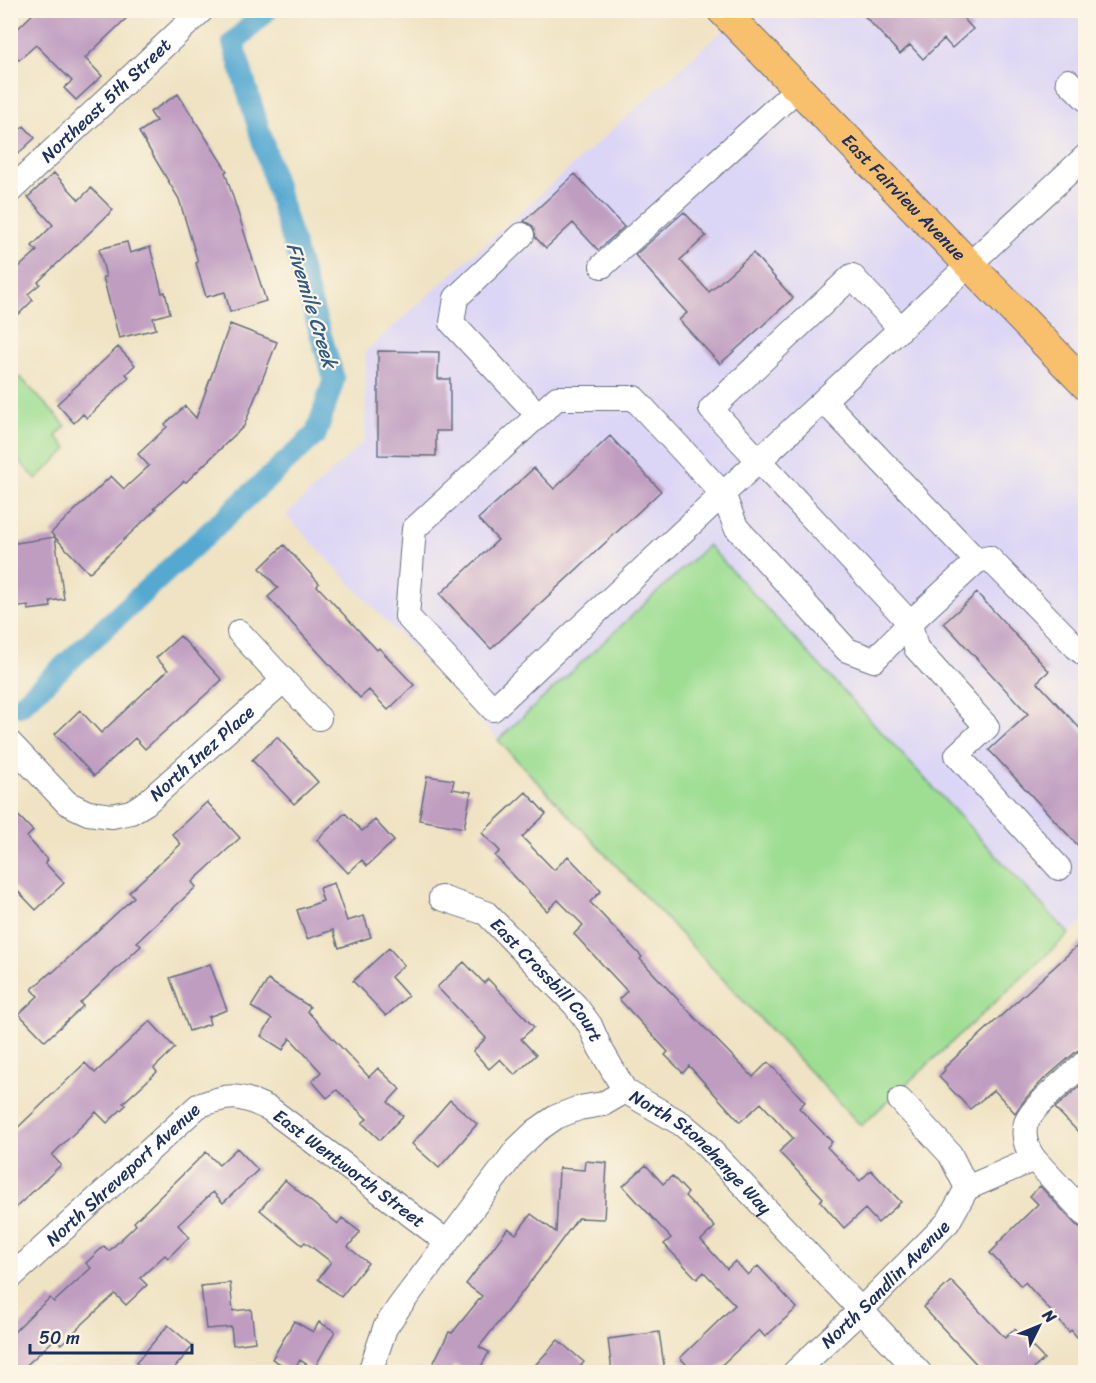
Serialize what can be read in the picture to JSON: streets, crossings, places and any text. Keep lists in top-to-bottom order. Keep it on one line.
{"streets":{"main road":["East Fairview Avenue"],"street":["Northeast 5th Street","North Inez Place","East Crossbill Court","North Stonehenge Way","East Wentworth Street","North Shreveport Avenue","North Sandlin Avenue"]},"crossings":[["East Crossbill Court","North Stonehenge Way"],["North Stonehenge Way","East Wentworth Street"],["North Stonehenge Way","North Sandlin Avenue"],["East Wentworth Street","North Shreveport Avenue"]],"water":["Fivemile Creek"],"scale_bar":"50 m","north":"top right"}
